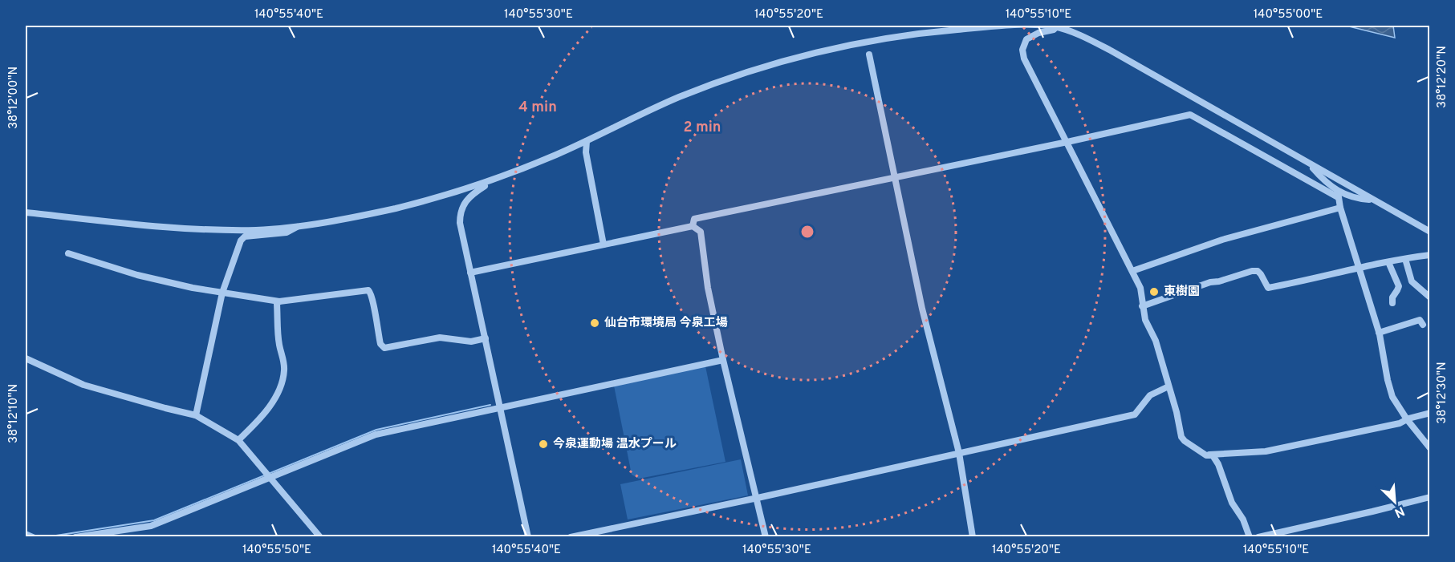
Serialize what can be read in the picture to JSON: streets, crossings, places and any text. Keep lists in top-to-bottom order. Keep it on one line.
{"places":["東樹園","仙台市環境局 今泉工場","今泉運動場 温水プール"],"north":"bottom right","coordinates":["140°55'40\"E","140°55'30\"E","140°55'20\"E","140°55'10\"E","140°55'00\"E","38°12'20\"N","38°12'00\"N","38°12'30\"N","38°12'10\"N","140°55'50\"E"],"rings":["4 min","2 min"]}
